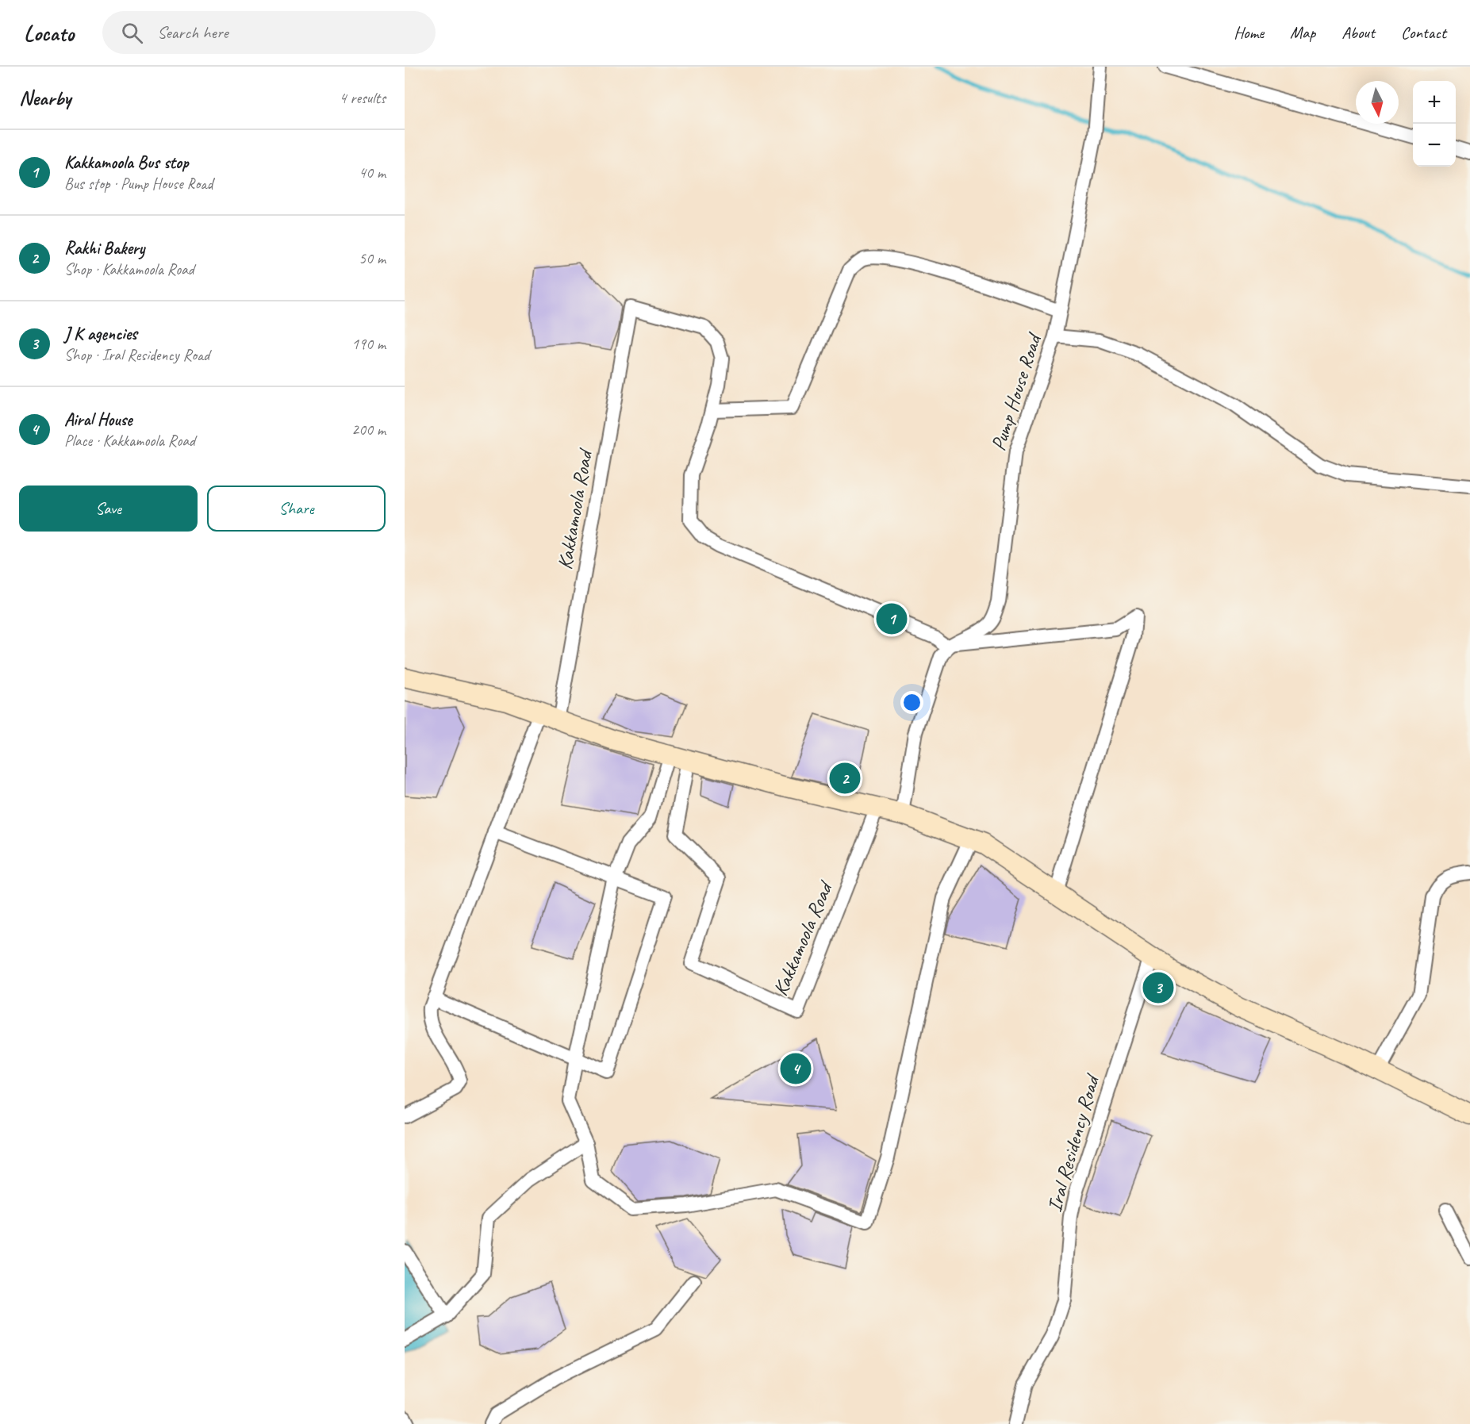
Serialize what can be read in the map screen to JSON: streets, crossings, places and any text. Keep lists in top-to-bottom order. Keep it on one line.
{"streets":{"street":["Pump House Road","Kakkamoola Road","Iral Residency Road"]},"north":"bottom","page":{"header":"Locato","search":"Search here","nav":["Home","Map","About","Contact"],"heading":["Nearby","4 results"],"map_buttons":["+","−"],"list":[{"mark":"1","name":"Kakkamoola Bus stop","note":"Bus stop · Pump House Road","value":"40 m"},{"mark":"2","name":"Rakhi Bakery","note":"Shop · Kakkamoola Road","value":"50 m"},{"mark":"3","name":"J K agencies","note":"Shop · Iral Residency Road","value":"190 m"},{"mark":"4","name":"Airal House","note":"Place · Kakkamoola Road","value":"200 m"}],"buttons":["Save","Share"],"pins":["1","2","3","4"]}}
